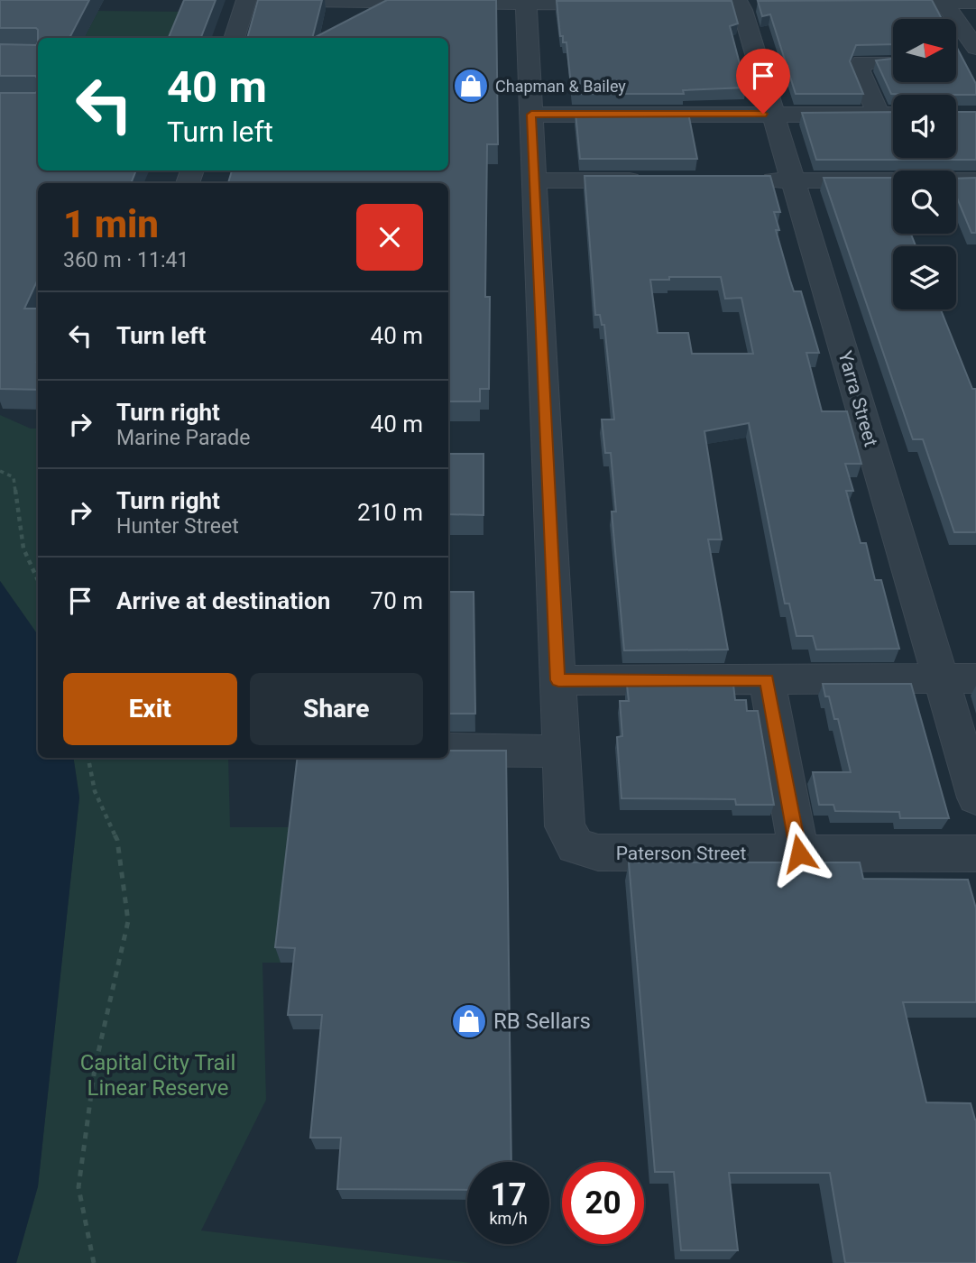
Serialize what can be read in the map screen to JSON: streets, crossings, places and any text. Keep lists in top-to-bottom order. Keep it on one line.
{"streets":{"street":["Yarra Street","Paterson Street"]},"parks":["Capital City Trail Linear Reserve"],"places":{"shop":["Chapman & Bailey","RB Sellars"]},"north":"right","page":{"turn":["40 m","Turn left"],"heading":["1 min","360 m · 11:41"],"list":[{"name":"Turn left","value":"40 m"},{"name":"Turn right","note":"Marine Parade","value":"40 m"},{"name":"Turn right","note":"Hunter Street","value":"210 m"},{"name":"Arrive at destination","value":"70 m"}],"buttons":["Exit","Share"],"speed":"17 km/h","limit":"20"}}
